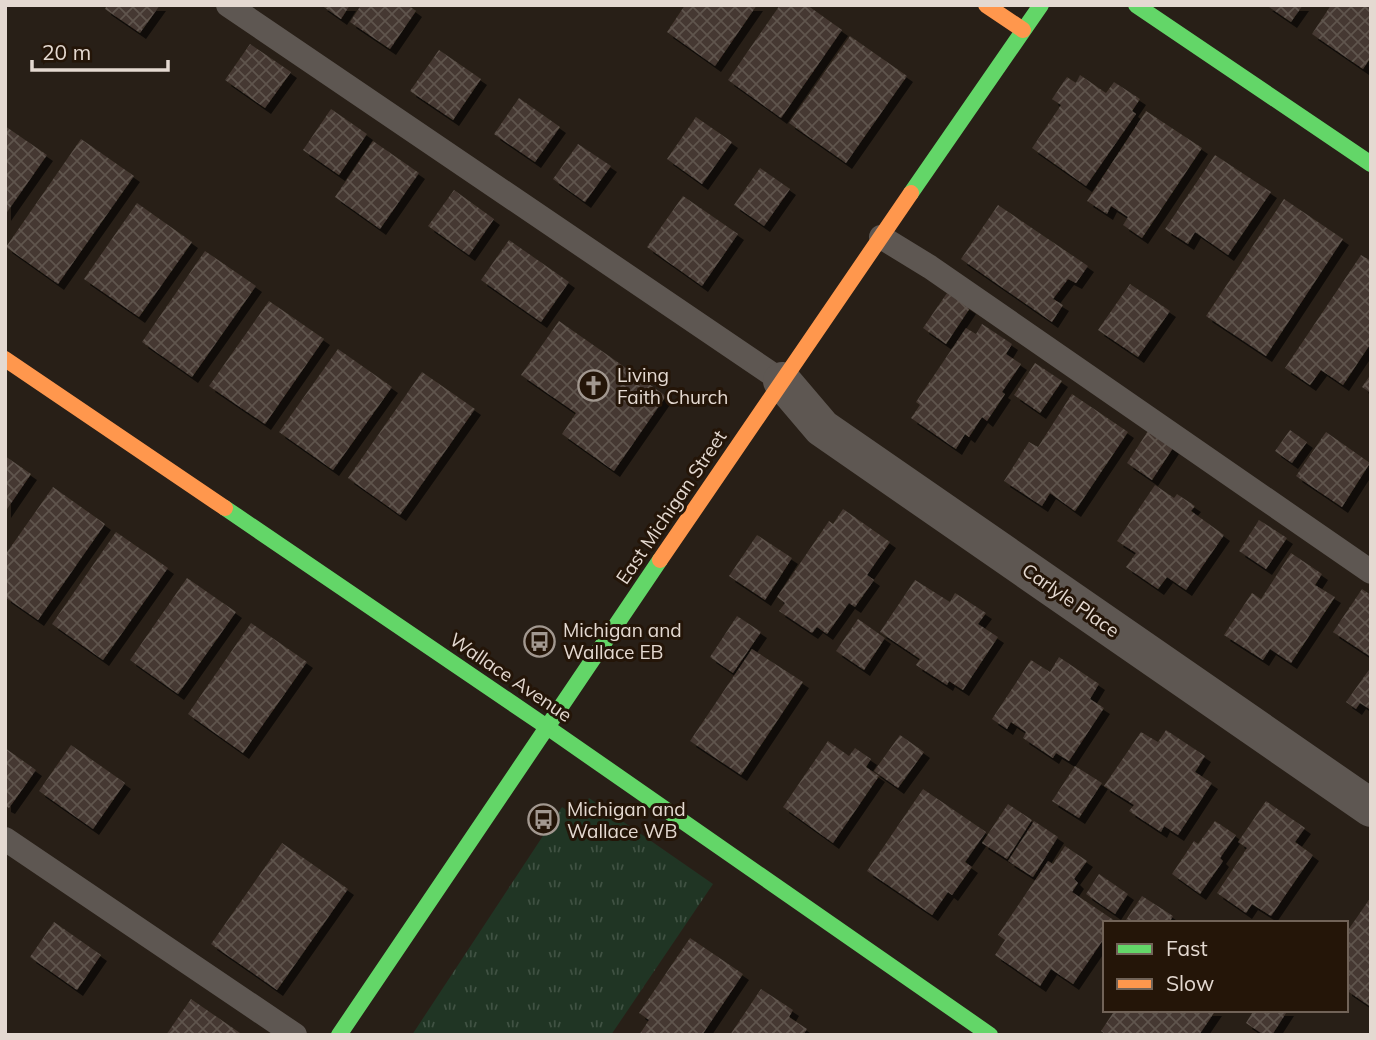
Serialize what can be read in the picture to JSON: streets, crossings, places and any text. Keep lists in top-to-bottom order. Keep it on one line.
{"streets":{"street":["East Michigan Street","Carlyle Place","Wallace Avenue"]},"crossings":[["East Michigan Street","Carlyle Place"],["East Michigan Street","Wallace Avenue"]],"places":{"church":["Living Faith Church"],"bus stop":["Michigan and Wallace EB","Michigan and Wallace WB"]},"legend":["Fast","Slow"],"scale_bar":"20 m"}
